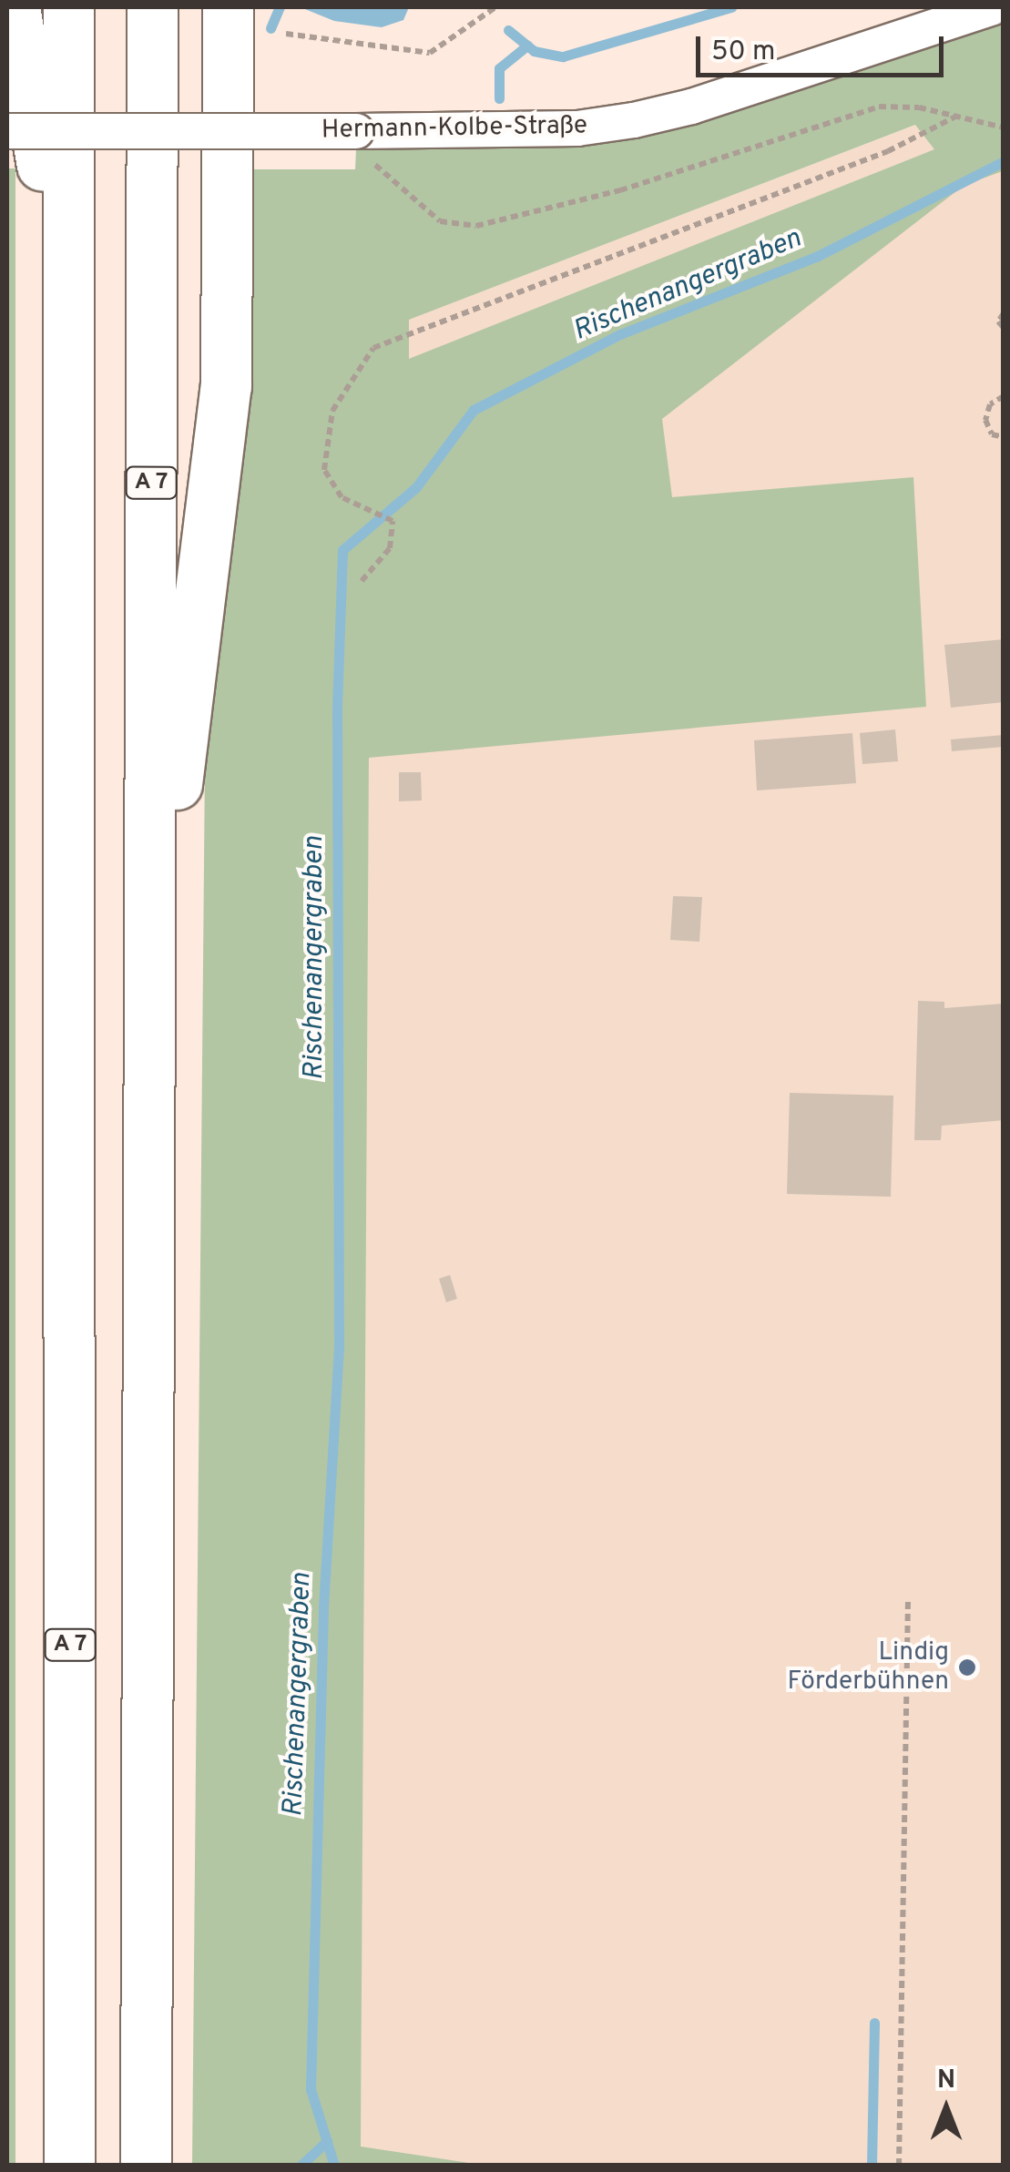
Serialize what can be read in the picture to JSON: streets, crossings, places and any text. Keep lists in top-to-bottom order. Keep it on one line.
{"streets":{"highway":["A 7"],"street":["Hermann-Kolbe-Straße"]},"water":["Rischenangergraben"],"places":["Lindig Förderbühnen"],"scale_bar":"50 m","north":"top"}
